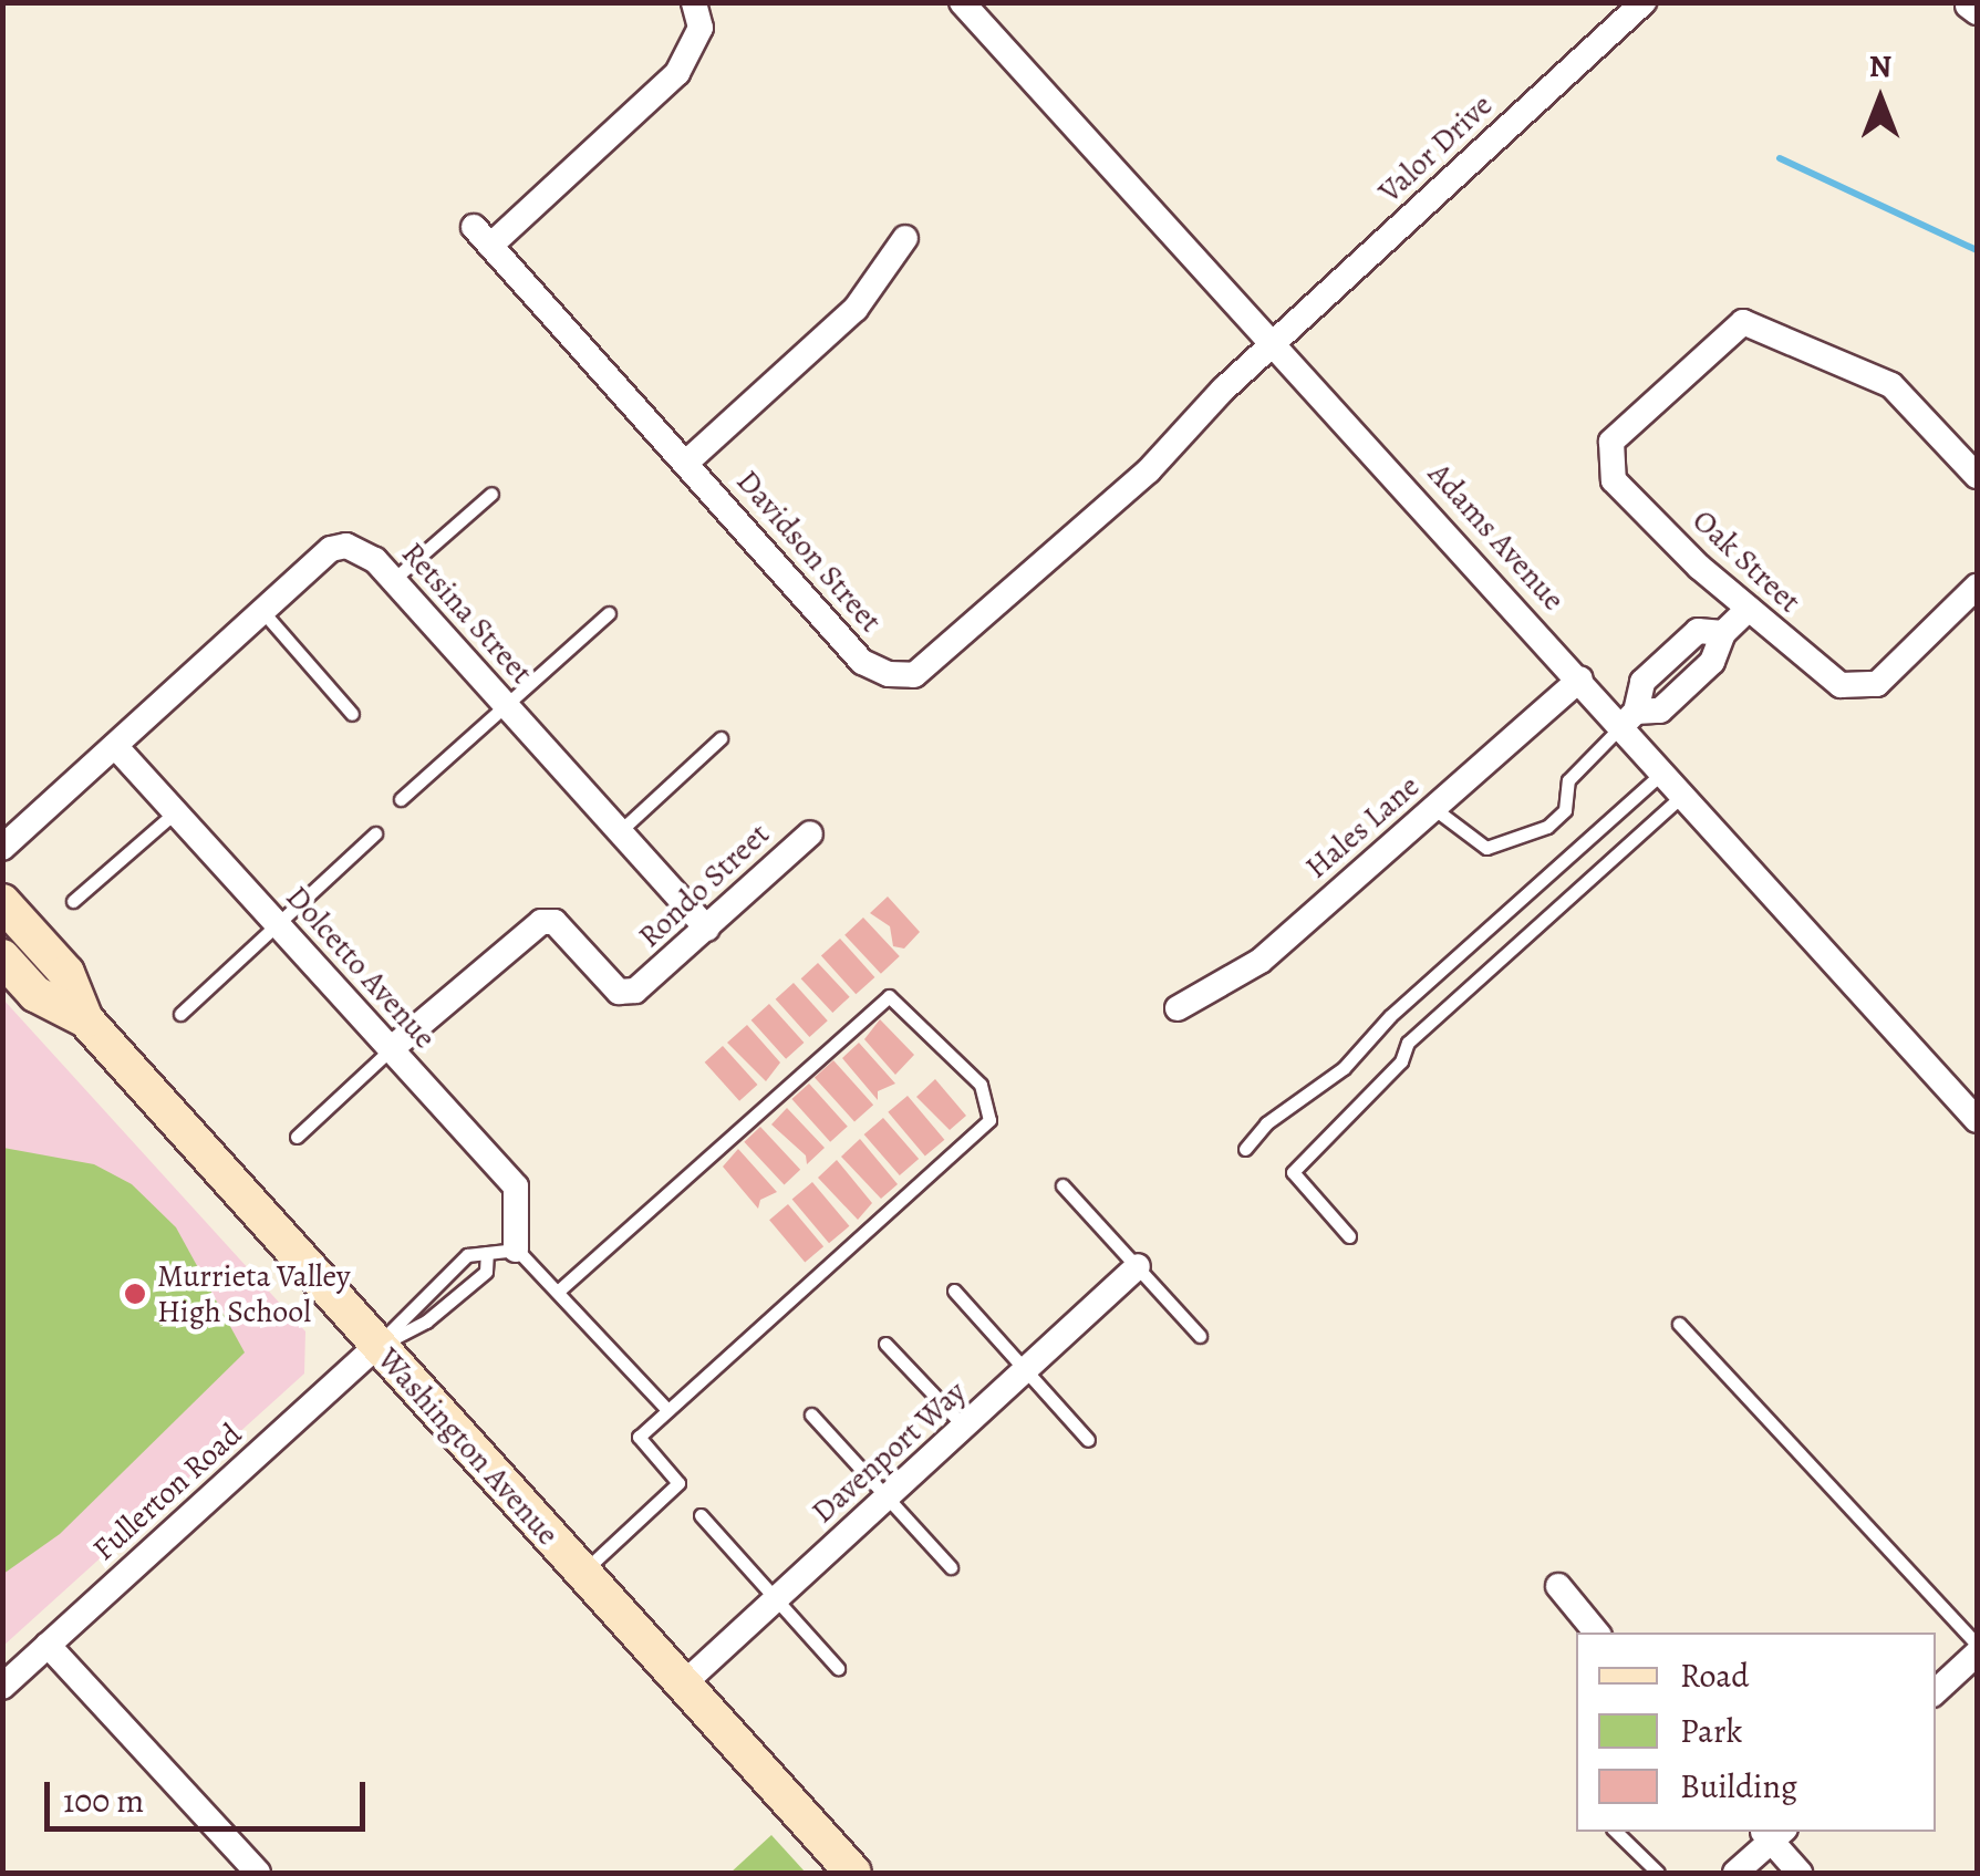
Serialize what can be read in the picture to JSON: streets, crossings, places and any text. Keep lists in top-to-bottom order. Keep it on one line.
{"streets":{"main road":["Washington Avenue"],"street":["Valor Drive","Adams Avenue","Davidson Street","Oak Street","Retsina Street","Hales Lane","Rondo Street","Dolcetto Avenue","Davenport Way","Fullerton Road"]},"crossings":[["Valor Drive","Adams Avenue"],["Valor Drive","Davidson Street"],["Adams Avenue","Davidson Street"],["Adams Avenue","Hales Lane"],["Retsina Street","Rondo Street"],["Retsina Street","Dolcetto Avenue"],["Rondo Street","Dolcetto Avenue"],["Washington Avenue","Davenport Way"],["Washington Avenue","Fullerton Road"]],"places":["Murrieta Valley High School"],"legend":["Road","Park","Building"],"scale_bar":"100 m","north":"top"}
